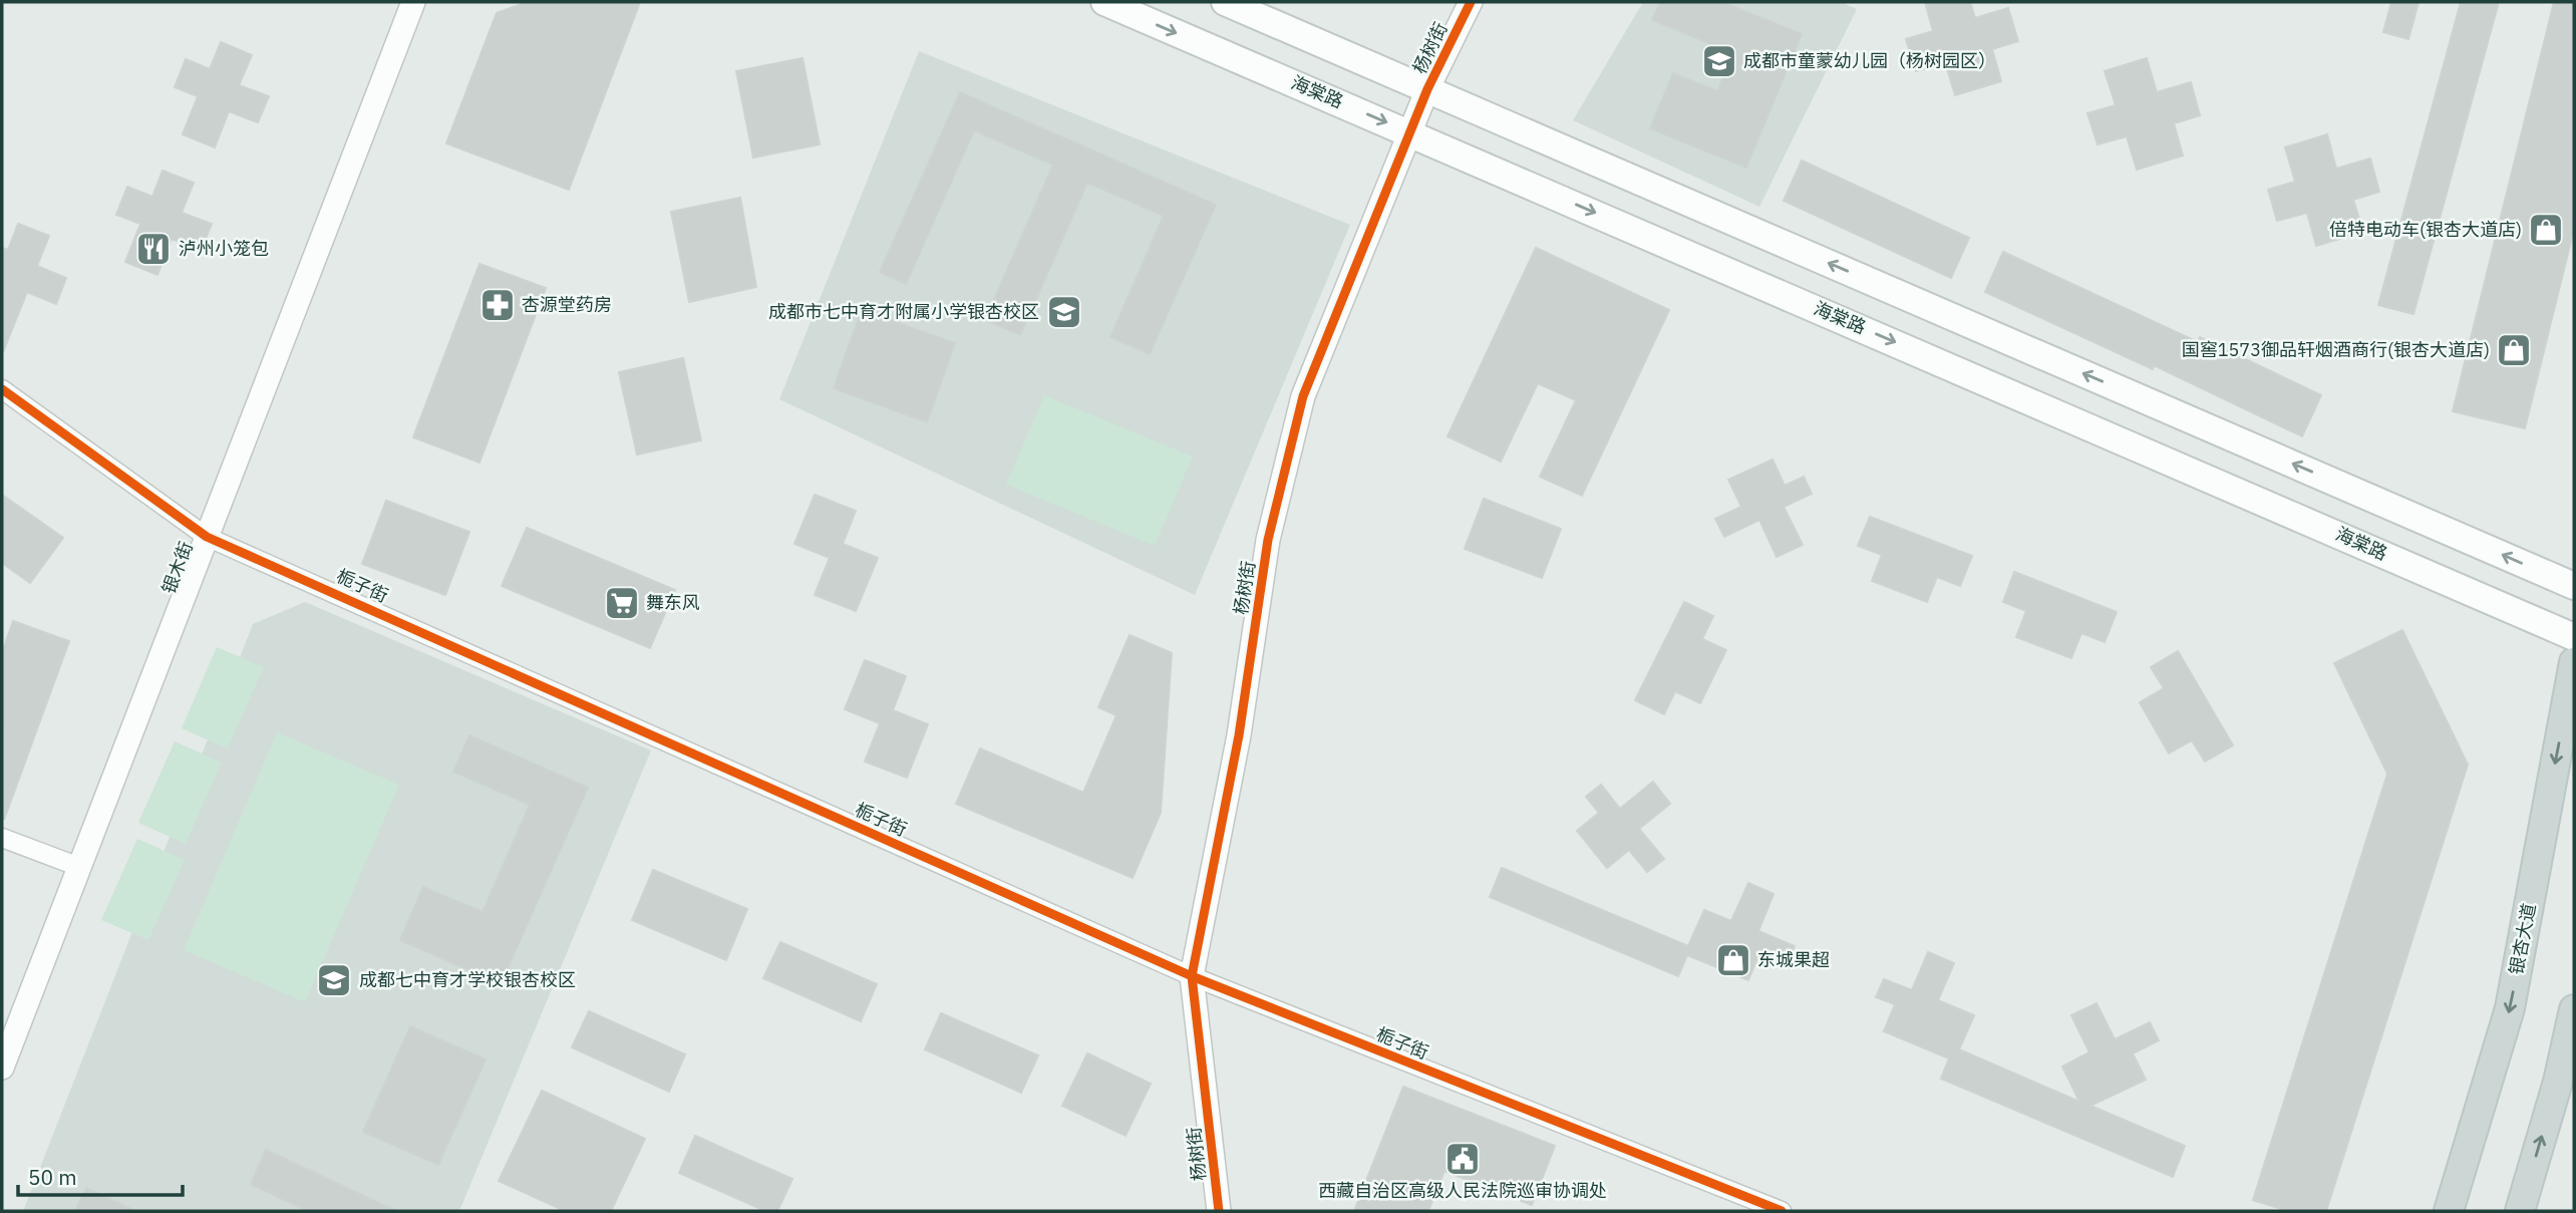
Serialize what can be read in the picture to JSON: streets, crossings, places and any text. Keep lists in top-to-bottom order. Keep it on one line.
{"streets":{"main road":["海棠路","银杏大道"],"street":["杨树街","银木街","栀子街"]},"crossings":[["杨树街","海棠路"],["杨树街","栀子街"],["银木街","栀子街"]],"places":{"school or university":["成都市童蒙幼儿园（杨树园区）","成都市七中育才附属小学银杏校区","成都七中育才学校银杏校区"],"shop":["倍特电动车(银杏大道店)","国窖1573御品轩烟酒商行(银杏大道店)","东城果超"],"restaurant":["泸州小笼包"],"pharmacy":["杏源堂药房"],"supermarket":["舞东风"],"public building":["西藏自治区高级人民法院巡审协调处"]},"scale_bar":"50 m"}
